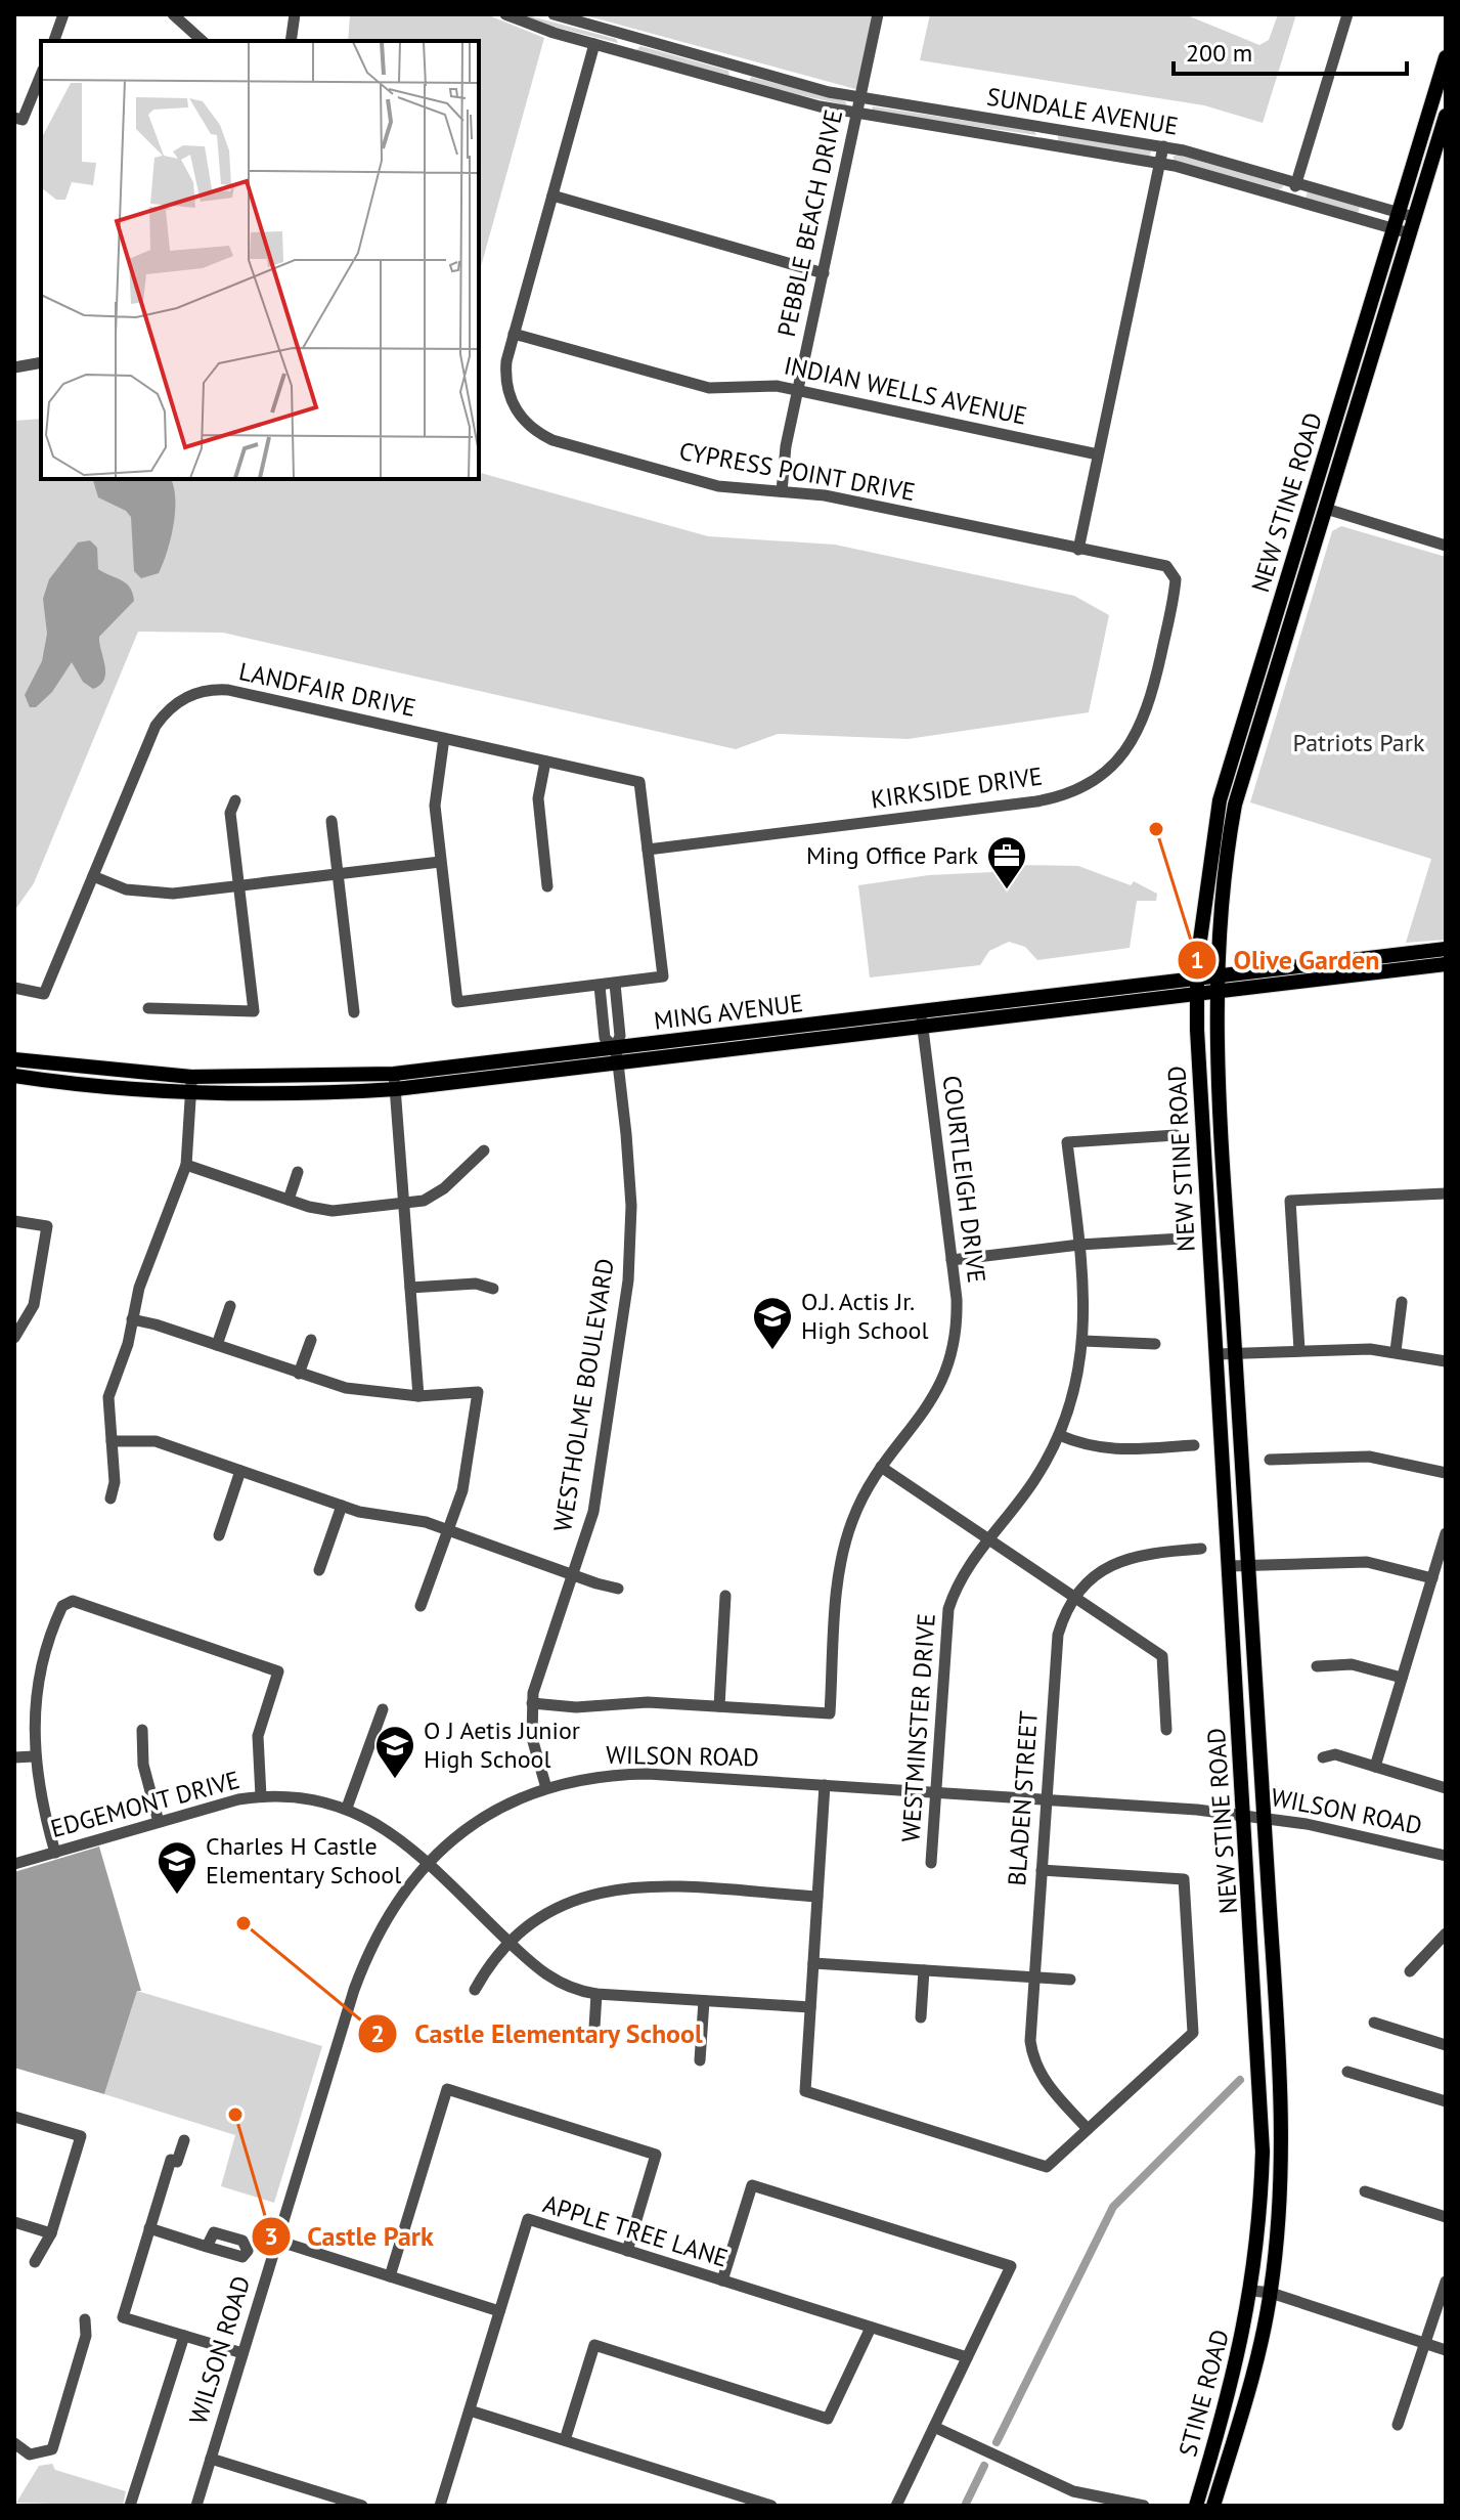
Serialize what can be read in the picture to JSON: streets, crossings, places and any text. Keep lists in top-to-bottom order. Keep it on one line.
{"streets":{"main road":["NEW STINE ROAD","MING AVENUE","STINE ROAD"],"street":["SUNDALE AVENUE","PEBBLE BEACH DRIVE","INDIAN WELLS AVENUE","CYPRESS POINT DRIVE","LANDFAIR DRIVE","KIRKSIDE DRIVE","COURTLEIGH DRIVE","WESTHOLME BOULEVARD","WESTMINSTER DRIVE","WILSON ROAD","BLADEN STREET","EDGEMONT DRIVE","APPLE TREE LANE"]},"crossings":[["SUNDALE AVENUE","PEBBLE BEACH DRIVE"],["SUNDALE AVENUE","NEW STINE ROAD"],["PEBBLE BEACH DRIVE","INDIAN WELLS AVENUE"],["PEBBLE BEACH DRIVE","CYPRESS POINT DRIVE"],["INDIAN WELLS AVENUE","CYPRESS POINT DRIVE"],["CYPRESS POINT DRIVE","KIRKSIDE DRIVE"],["NEW STINE ROAD","MING AVENUE"],["NEW STINE ROAD","WILSON ROAD"],["NEW STINE ROAD","STINE ROAD"],["LANDFAIR DRIVE","KIRKSIDE DRIVE"],["MING AVENUE","COURTLEIGH DRIVE"],["MING AVENUE","WESTHOLME BOULEVARD"],["WESTHOLME BOULEVARD","WILSON ROAD"],["WESTMINSTER DRIVE","WILSON ROAD"],["WILSON ROAD","BLADEN STREET"],["WILSON ROAD","EDGEMONT DRIVE"]],"parks":["Patriots Park"],"places":{"other":["Olive Garden","Castle Elementary School","Castle Park"],"office":["Ming Office Park"],"school or university":["O.J. Actis Jr. High School","O J Aetis Junior High School","Charles H Castle Elementary School"]},"scale_bar":"200 m"}
